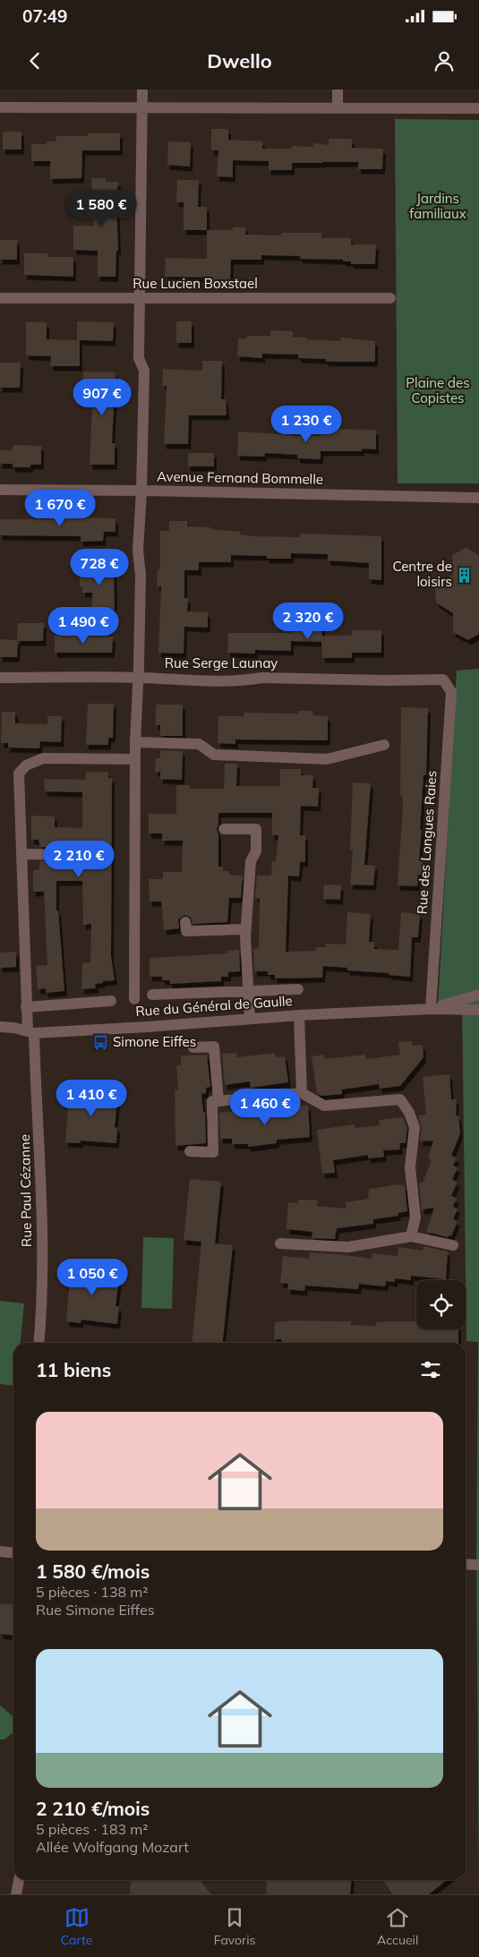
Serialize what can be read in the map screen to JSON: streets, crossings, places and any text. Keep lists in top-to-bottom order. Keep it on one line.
{"streets":{"street":["Rue Lucien Boxstael","Avenue Fernand Bommelle","Rue Serge Launay","Rue des Longues Raies","Rue du Général de Gaulle","Rue Paul Cézanne"]},"crossings":[["Rue Serge Launay","Rue des Longues Raies"],["Rue des Longues Raies","Rue du Général de Gaulle"],["Rue du Général de Gaulle","Rue Paul Cézanne"]],"parks":["Jardins familiaux","Plaine des Copistes"],"places":{"building":["Centre de loisirs"],"bus stop":["Simone Eiffes"]},"page":{"status":"07:49","header":"Dwello","price":["1 580 €","907 €","1 230 €","1 670 €","728 €","2 320 €","1 490 €","2 210 €","1 410 €","1 460 €","1 050 €"],"heading":"11 biens","list":[{"name":"1 580 €/mois","note":"5 pièces · 138 m² · Rue Simone Eiffes"},{"name":"2 210 €/mois","note":"5 pièces · 183 m² · Allée Wolfgang Mozart"}],"tabs":["Carte","Favoris","Accueil"]}}
